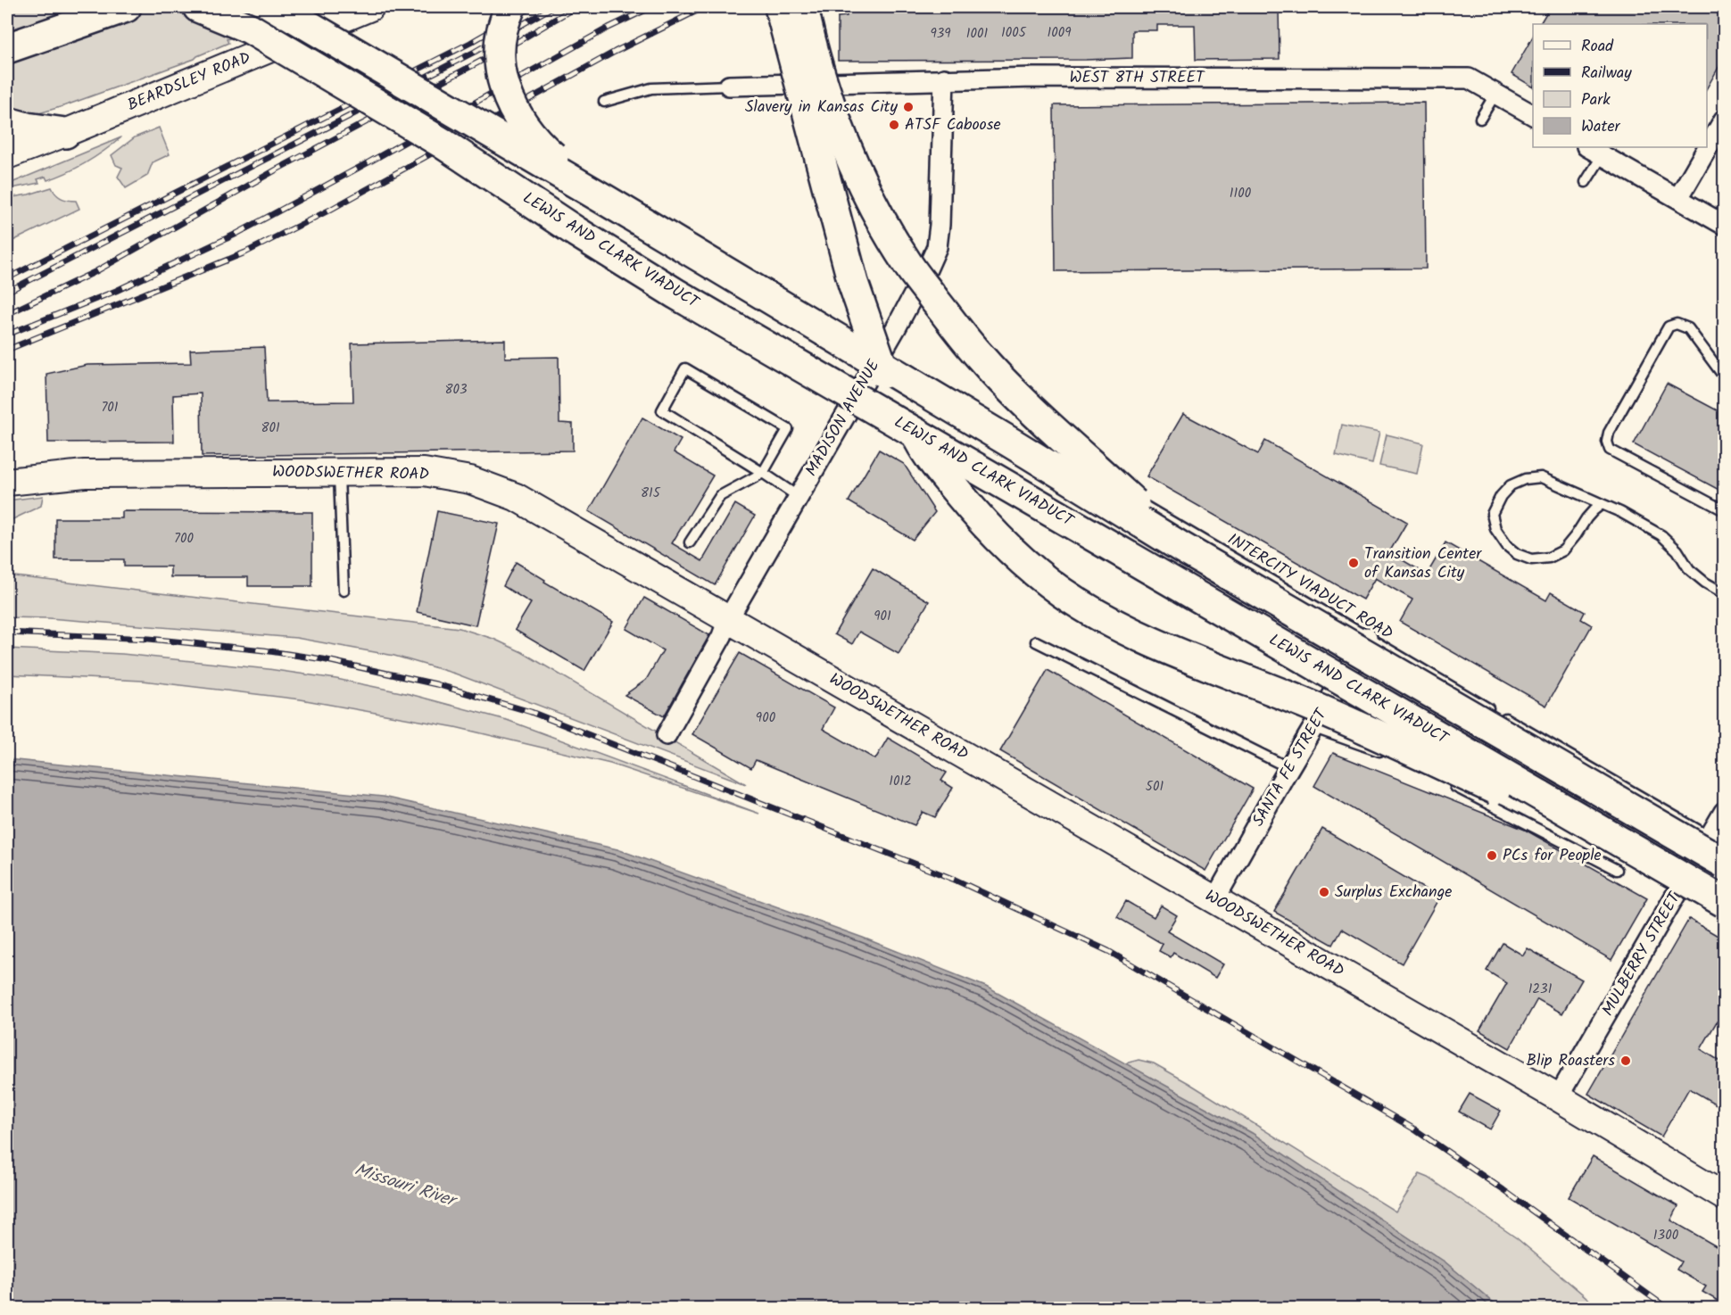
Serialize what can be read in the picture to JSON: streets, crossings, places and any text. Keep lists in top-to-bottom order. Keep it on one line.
{"streets":{"highway":["LEWIS AND CLARK VIADUCT"],"street":["WEST 8TH STREET","BEARDSLEY ROAD","MADISON AVENUE","WOODSWETHER ROAD","SANTA FE STREET","MULBERRY STREET"],"lane":["INTERCITY VIADUCT ROAD"]},"crossings":[["WEST 8TH STREET","MADISON AVENUE"],["MADISON AVENUE","WOODSWETHER ROAD"],["WOODSWETHER ROAD","SANTA FE STREET"],["WOODSWETHER ROAD","MULBERRY STREET"],["INTERCITY VIADUCT ROAD","SANTA FE STREET"],["INTERCITY VIADUCT ROAD","MULBERRY STREET"]],"water":["Missouri River"],"places":["Slavery in Kansas City","ATSF Caboose","Transition Center of Kansas City","PCs for People","Surplus Exchange","Blip Roasters"],"house_numbers":["1005","1009","939","1001","1100","803","701","801","815","700","901","900","1012","501","1231","1300"],"legend":["Road","Railway","Park","Water"]}
